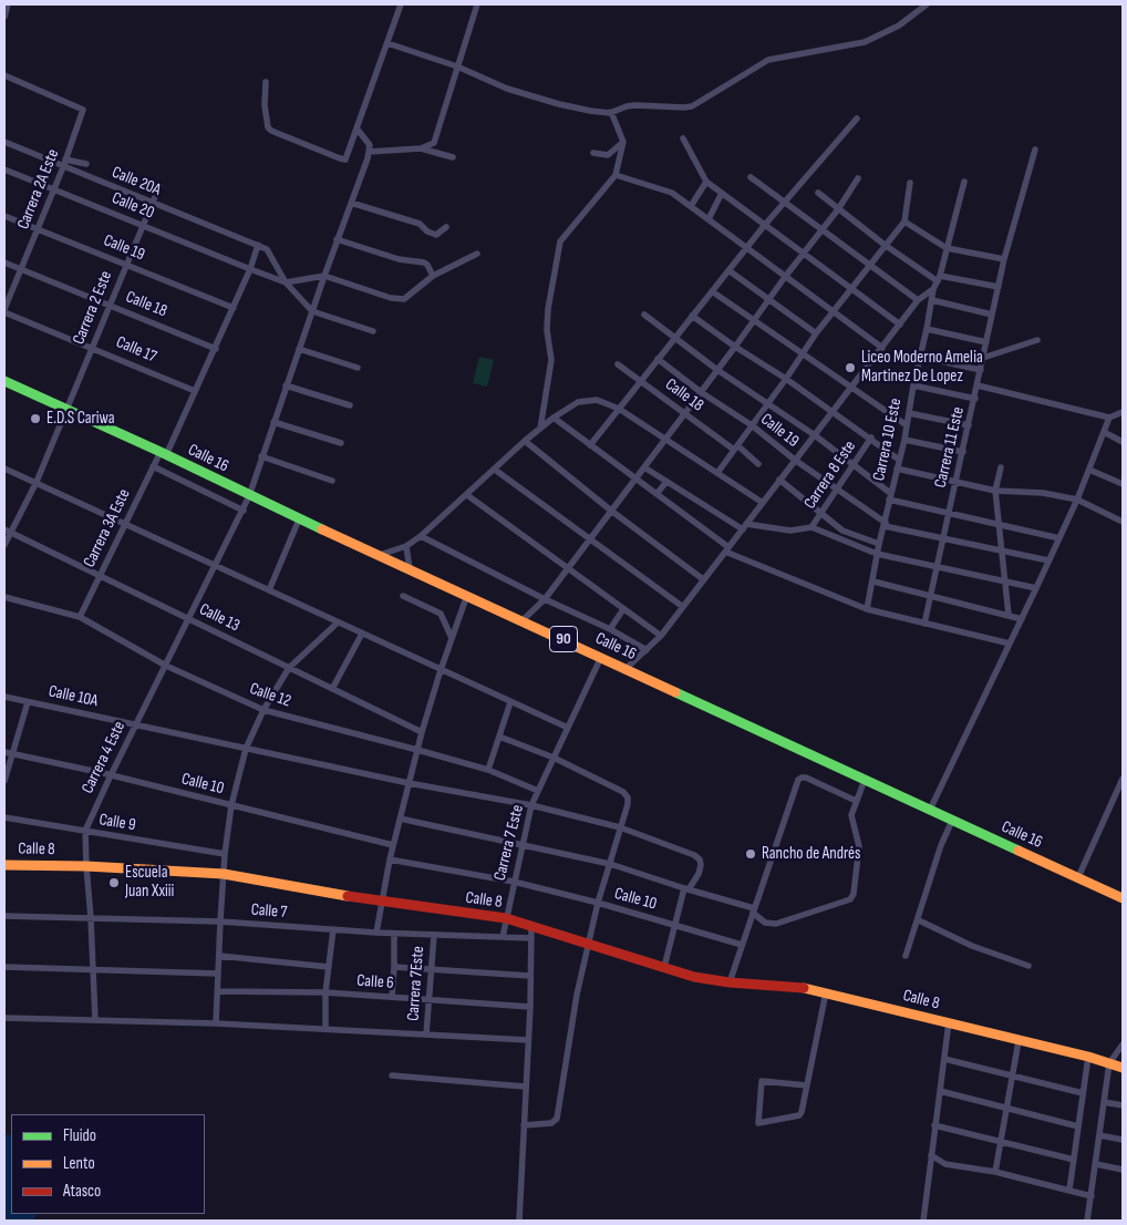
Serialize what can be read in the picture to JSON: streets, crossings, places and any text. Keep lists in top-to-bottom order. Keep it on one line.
{"streets":{"main road":["Calle 16","90","Calle 8"],"street":["Calle 20A","Carrera 2A Este","Calle 20","Calle 19","Calle 18","Carrera 2 Este","Calle 17","Carrera 10 Este","Carrera 11 Este","Carrera 8 Este","Carrera 3A Este","Calle 13","Calle 12","Calle 10A","Carrera 4 Este","Calle 10","Calle 9","Carrera 7 Este","Calle 7","Calle 6","Carrera 7Este"]},"crossings":[["Calle 20A","Carrera 2A Este"],["Calle 20A","Carrera 2 Este"],["Calle 20A","Carrera 3A Este"],["Carrera 2A Este","Calle 20"],["Carrera 2A Este","Calle 19"],["Carrera 2A Este","Calle 18"],["Carrera 2A Este","Calle 17"],["Calle 20","Carrera 2 Este"],["Calle 20","Carrera 3A Este"],["Calle 19","Carrera 2 Este"],["Calle 19","Carrera 10 Este"],["Calle 19","Carrera 11 Este"],["Calle 19","Carrera 8 Este"],["Calle 19","Carrera 3A Este"],["Calle 18","Carrera 2 Este"],["Calle 18","Carrera 3A Este"],["Carrera 2 Este","Calle 17"],["Carrera 2 Este","Calle 16"],["Carrera 2 Este","Calle 13"],["Calle 17","Carrera 3A Este"],["Calle 16","Carrera 3A Este"],["Calle 16","Carrera 4 Este"],["Calle 16","Carrera 7 Este"],["Carrera 3A Este","Calle 13"],["Carrera 3A Este","Calle 12"],["Calle 13","Carrera 4 Este"],["Calle 12","Carrera 4 Este"],["Calle 12","Carrera 7 Este"],["Calle 10A","Carrera 4 Este"],["Calle 10A","Carrera 7 Este"],["Carrera 4 Este","Calle 10"],["Carrera 4 Este","Calle 9"],["Carrera 4 Este","Calle 8"],["Carrera 4 Este","Calle 7"],["Calle 10","Carrera 7 Este"],["Carrera 7 Este","Calle 8"],["Carrera 7 Este","Calle 7"],["Calle 7","Carrera 7Este"],["Calle 6","Carrera 7Este"]],"places":["Liceo Moderno Amelia Martinez De Lopez","E.D.S Cariwa","Rancho de Andrés","Escuela Juan Xxiii"],"legend":["Fluido","Lento","Atasco"]}
